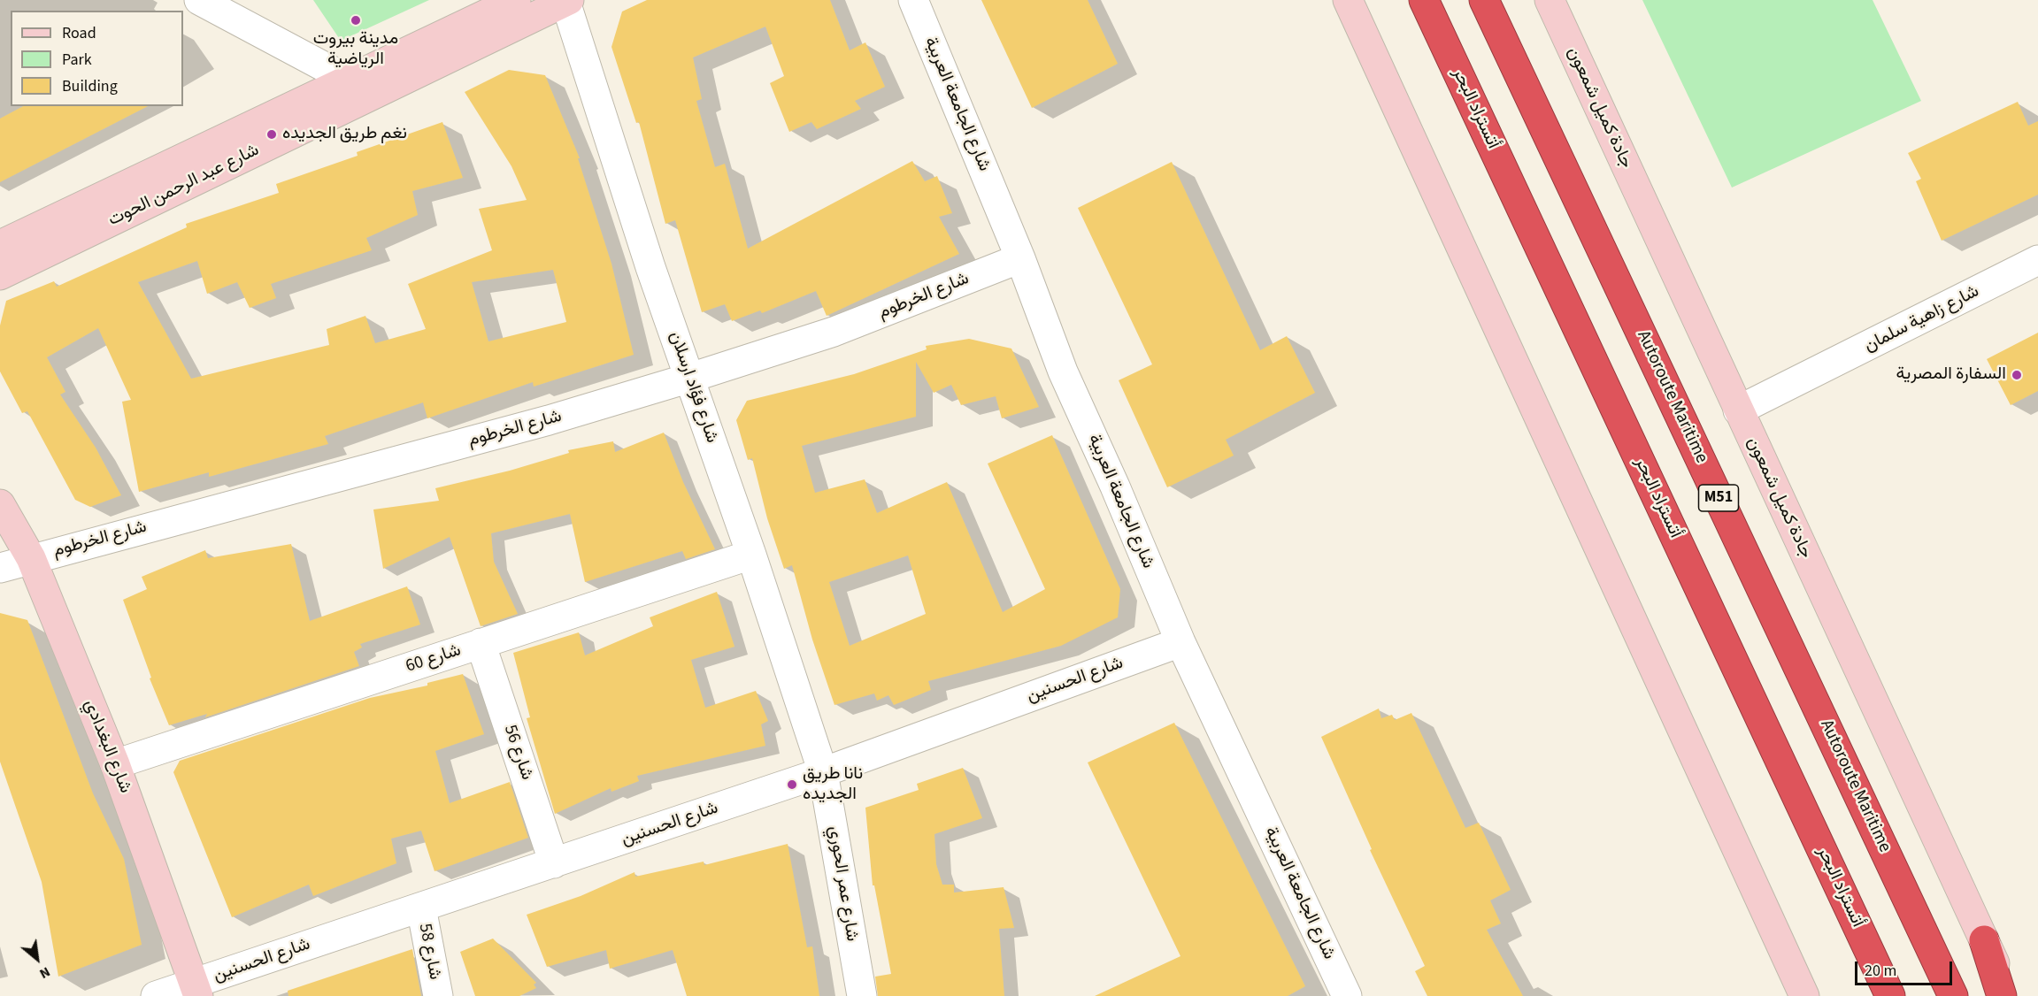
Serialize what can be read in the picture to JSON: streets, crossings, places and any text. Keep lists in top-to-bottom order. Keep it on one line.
{"streets":{"highway":["أتستراد البحر","Autoroute Maritime","M51"],"main road":["جادة كميل شمعون","شارع عبد الرحمن الحوت","شارع البغدادي"],"street":["شارع الجامعة العربية","شارع الخرطوم","شارع زاهية سلمان","شارع فؤاد ارسلان","شارع 60","شارع الحسنين","شارع 56","شارع عمر الحوري","شارع 58"]},"crossings":[["شارع الجامعة العربية","شارع الخرطوم"],["شارع الجامعة العربية","شارع الحسنين"],["جادة كميل شمعون","شارع زاهية سلمان"],["شارع عبد الرحمن الحوت","شارع فؤاد ارسلان"],["شارع الخرطوم","شارع فؤاد ارسلان"],["شارع الخرطوم","شارع البغدادي"],["شارع فؤاد ارسلان","شارع 60"],["شارع فؤاد ارسلان","شارع الحسنين"],["شارع فؤاد ارسلان","شارع عمر الحوري"],["شارع 60","شارع البغدادي"],["شارع 60","شارع 56"],["شارع الحسنين","شارع البغدادي"],["شارع الحسنين","شارع 56"],["شارع الحسنين","شارع عمر الحوري"],["شارع الحسنين","شارع 58"]],"places":["مدينة بيروت الرياضية","نغم طريق الجديده","السفارة المصرية","نانا طريق الجديده"],"legend":["Road","Park","Building"],"scale_bar":"20 m","north":"bottom right"}
